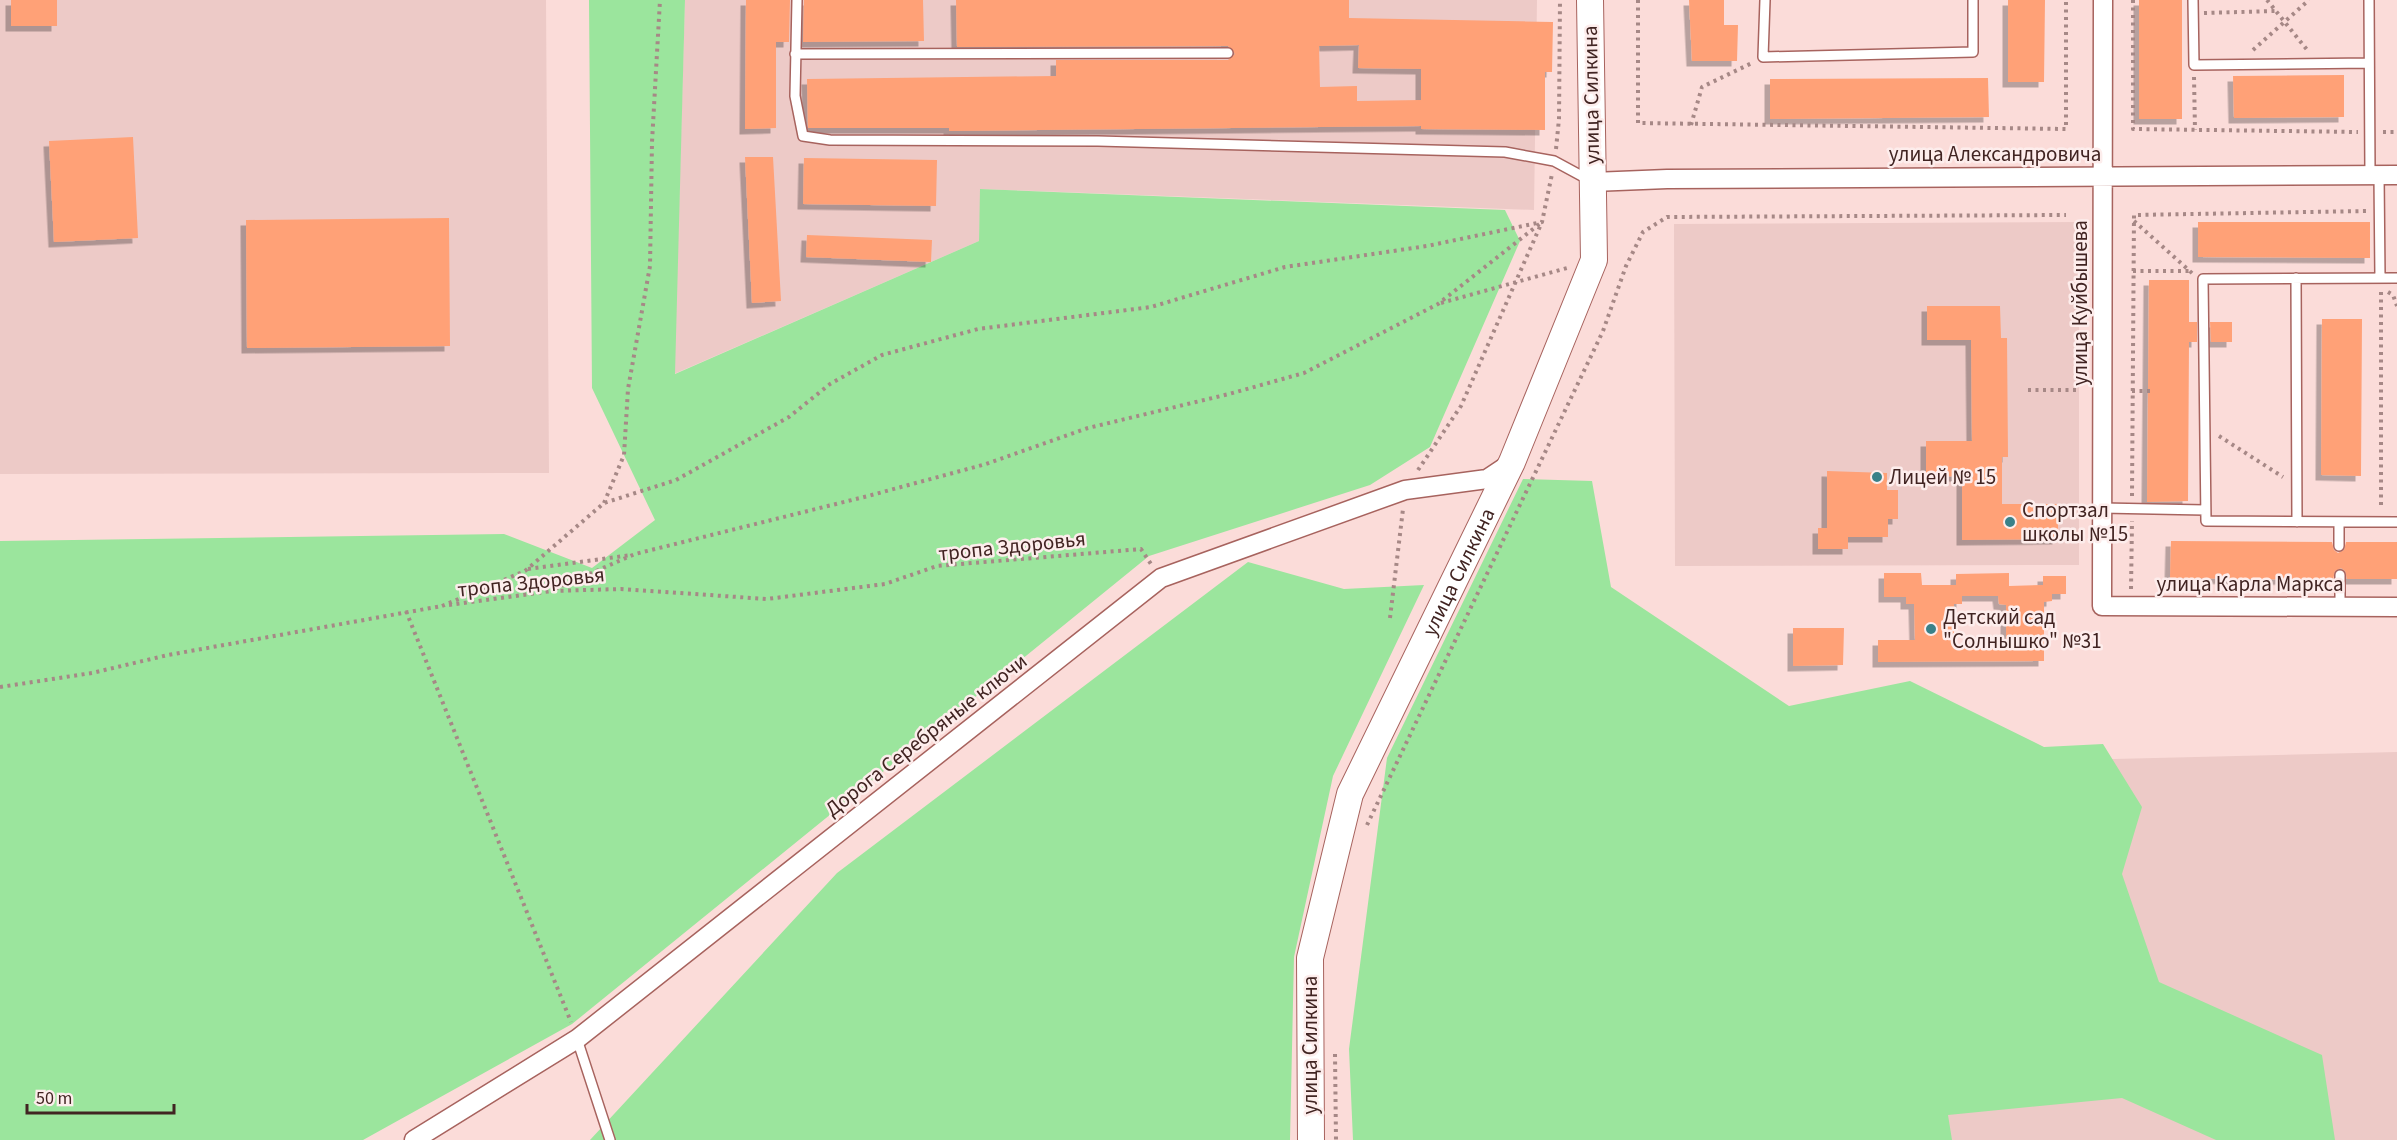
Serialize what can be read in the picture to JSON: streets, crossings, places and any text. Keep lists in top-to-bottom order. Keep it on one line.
{"streets":{"main road":["улица Силкина"],"street":["улица Александровича","улица Куйбышева","улица Карла Маркса","Дорога Серебряные ключи"],"path":["тропа Здоровья"]},"crossings":[["улица Силкина","улица Александровича"],["улица Силкина","Дорога Серебряные ключи"],["улица Александровича","улица Куйбышева"],["улица Куйбышева","улица Карла Маркса"],["тропа Здоровья","Дорога Серебряные ключи"]],"places":["Лицей № 15","Спортзал школы №15","Детский сад \"Солнышко\" №31"],"scale_bar":"50 m"}
